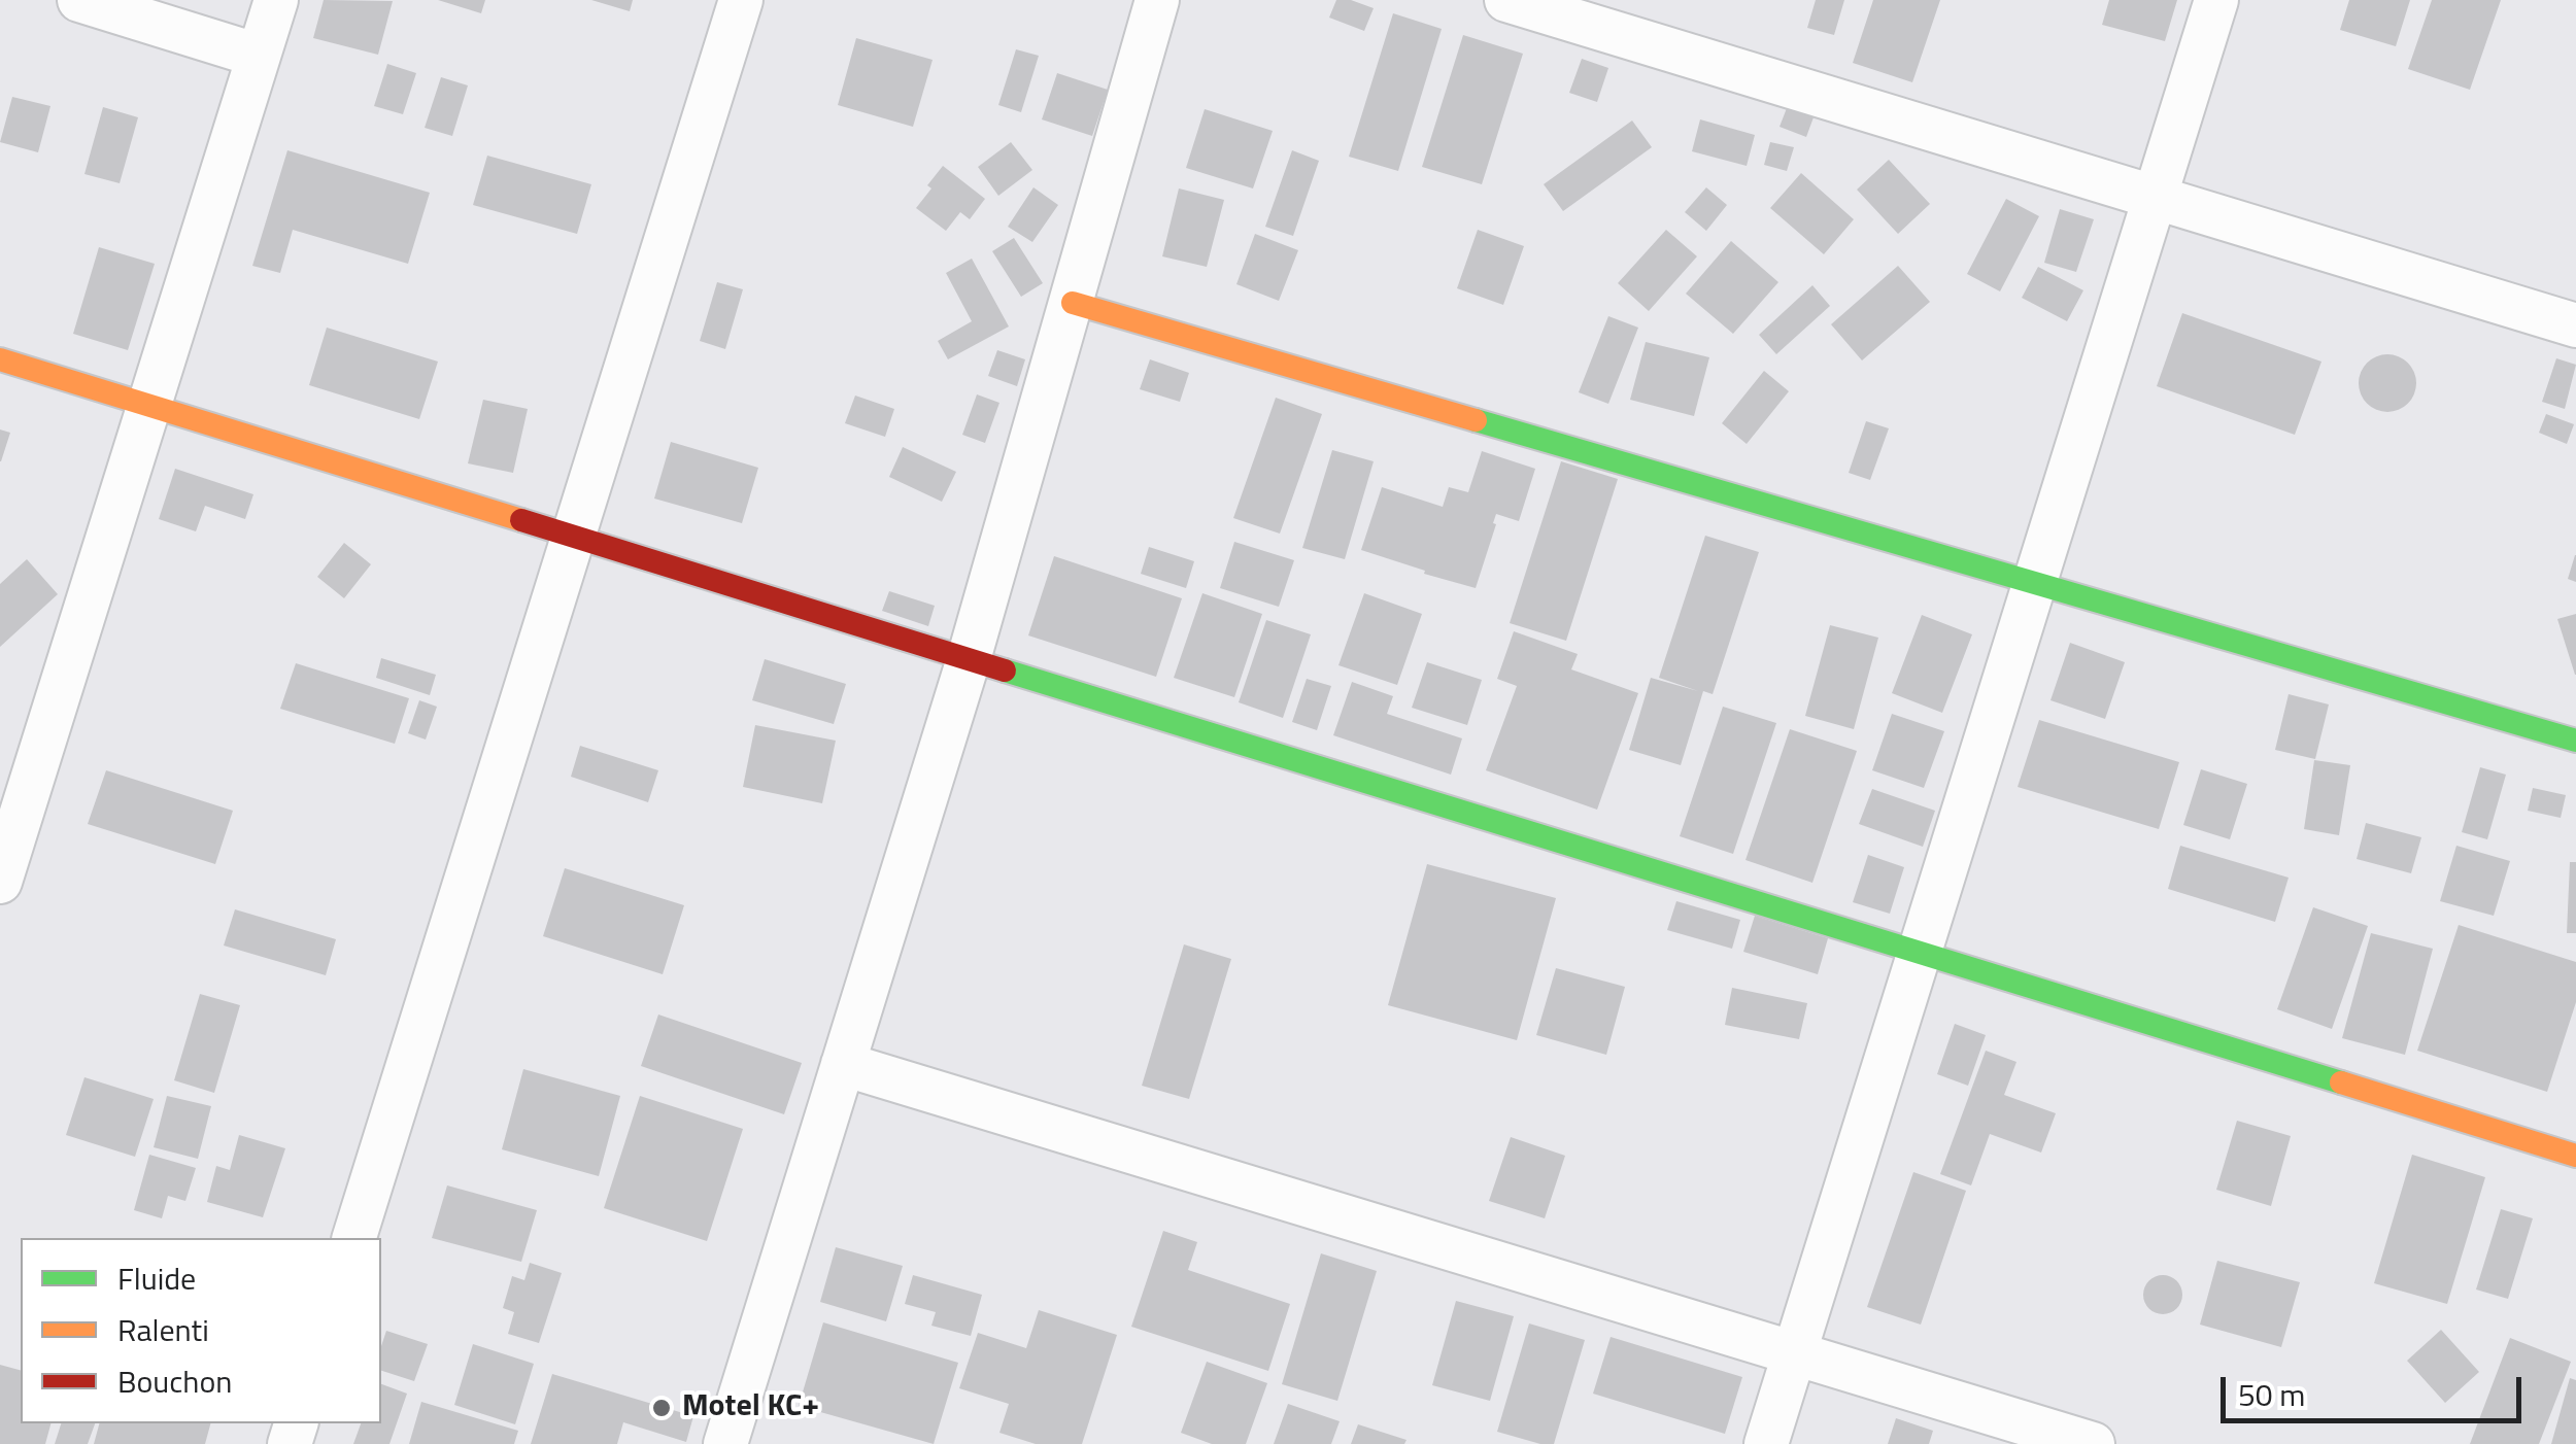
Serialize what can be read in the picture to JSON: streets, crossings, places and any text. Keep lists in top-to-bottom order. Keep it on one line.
{"places":["Motel KC+"],"legend":["Fluide","Ralenti","Bouchon"],"scale_bar":"50 m"}
